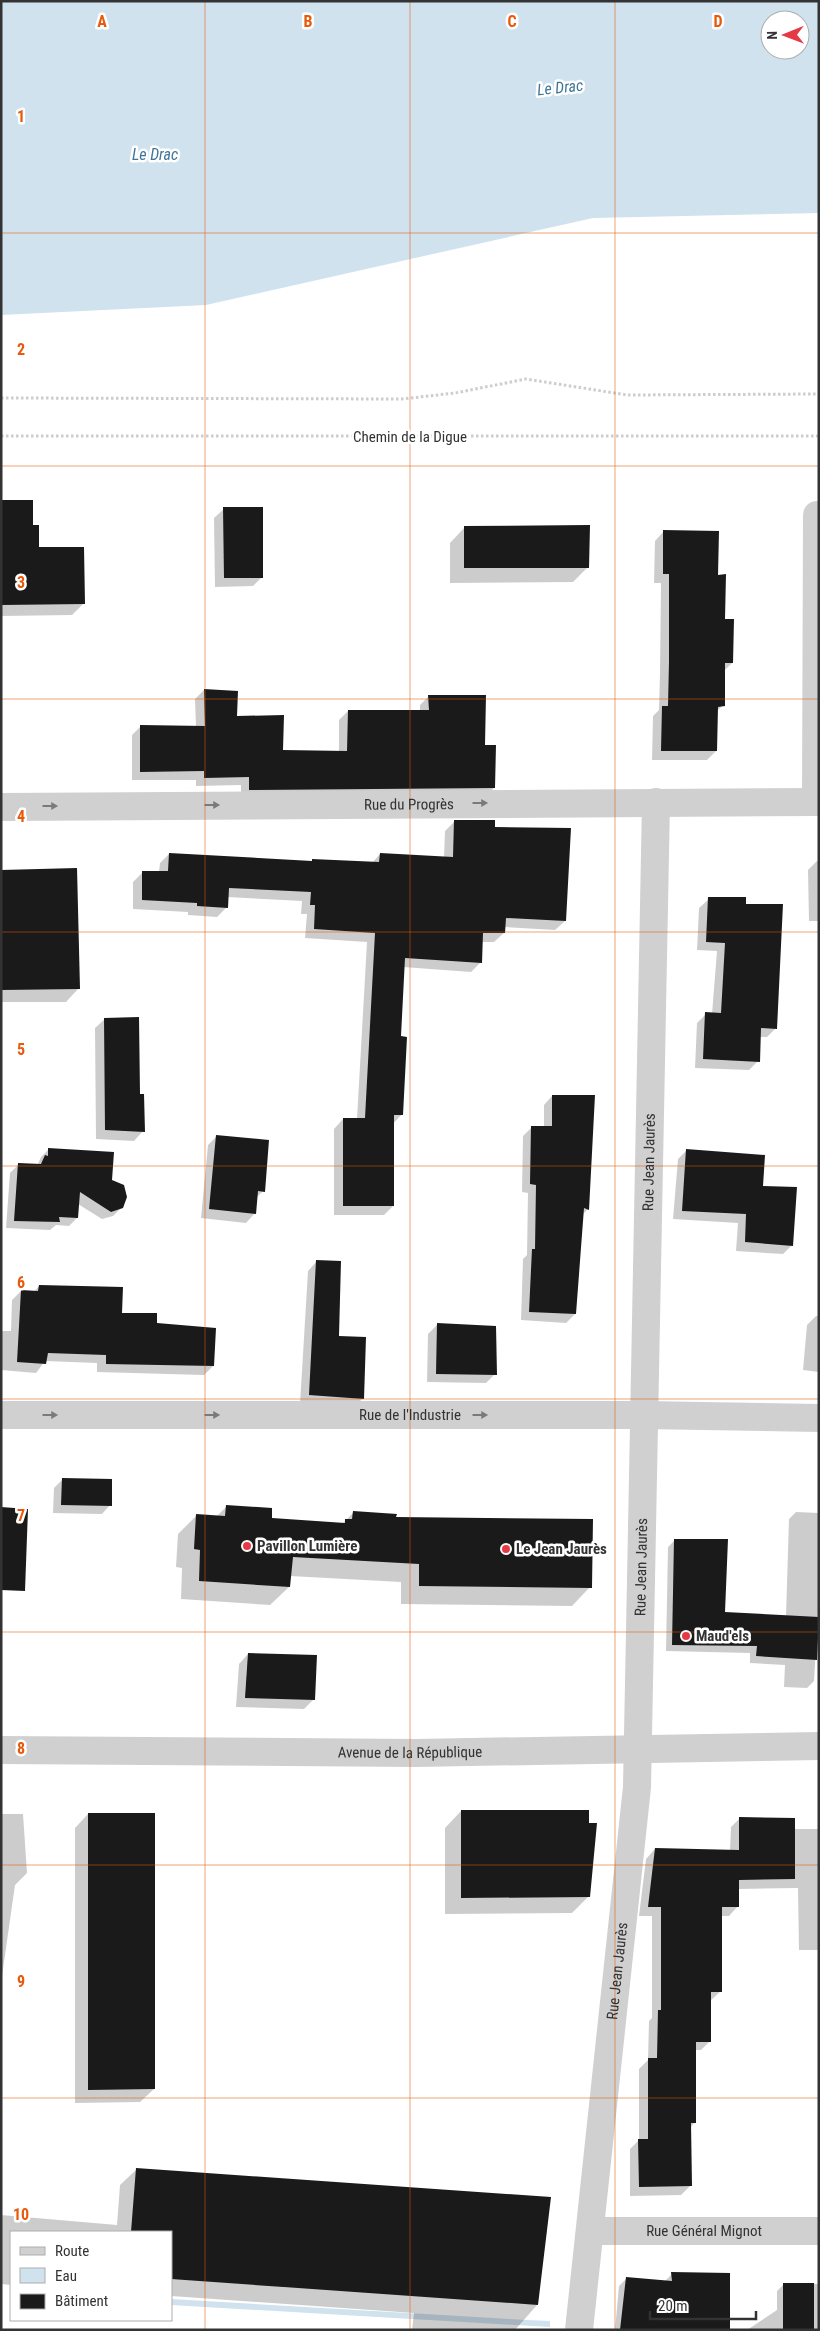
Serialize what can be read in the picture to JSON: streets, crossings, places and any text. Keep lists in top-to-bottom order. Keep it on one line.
{"streets":{"street":["Rue du Progrès","Rue Jean Jaurès","Rue de l'Industrie","Avenue de la République","Rue Général Mignot"],"path":["Chemin de la Digue"]},"crossings":[["Rue du Progrès","Rue Jean Jaurès"],["Rue Jean Jaurès","Rue de l'Industrie"],["Rue Jean Jaurès","Avenue de la République"],["Rue Jean Jaurès","Rue Général Mignot"]],"one_way":["Rue du Progrès","Rue de l'Industrie"],"water":["Le Drac"],"places":["Pavillon Lumière","Le Jean Jaurès","Maud'els"],"legend":["Route","Eau","Bâtiment"],"scale_bar":"20 m","north":"left","grid":{"columns":["A","B","C","D"],"rows":["1","2","3","4","5","6","7","8","9","10"]}}
